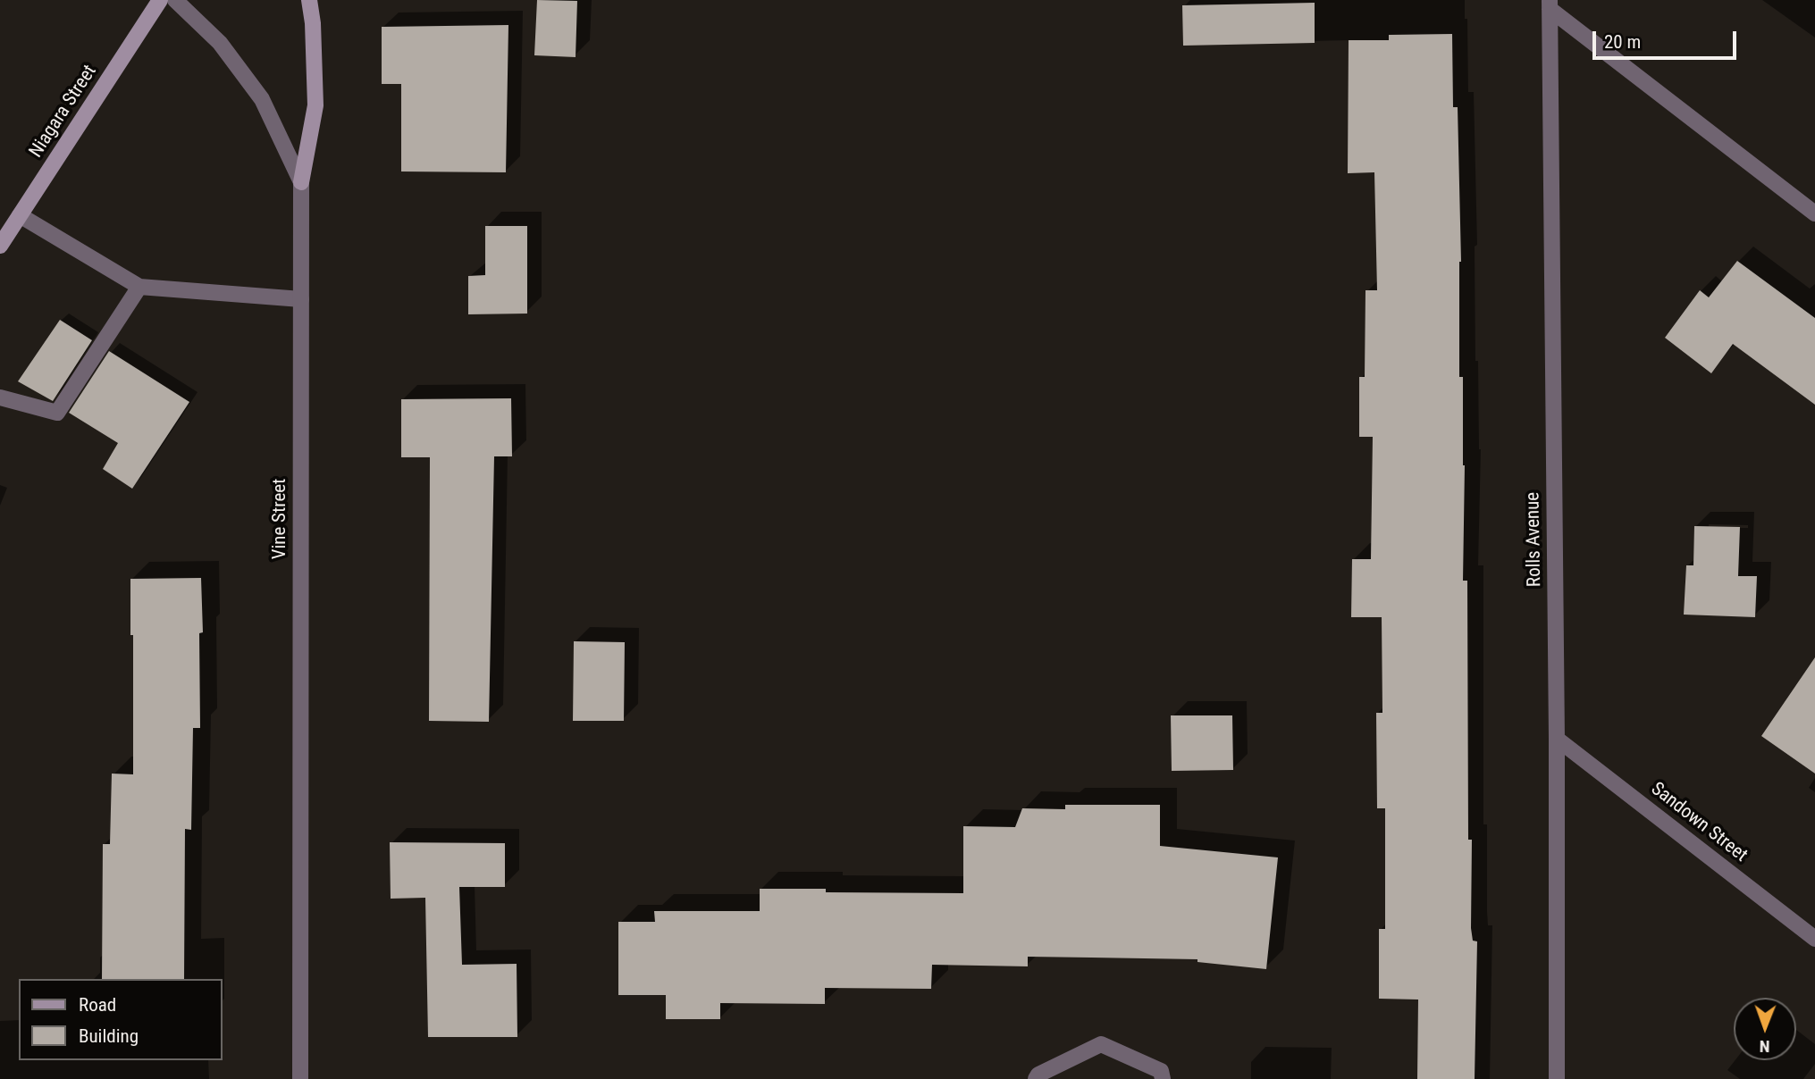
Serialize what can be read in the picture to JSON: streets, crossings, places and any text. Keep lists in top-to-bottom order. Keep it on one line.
{"streets":{"main road":["Niagara Street"],"street":["Vine Street","Rolls Avenue","Sandown Street"]},"crossings":[["Rolls Avenue","Sandown Street"]],"legend":["Road","Building"],"scale_bar":"20 m","north":"bottom"}
